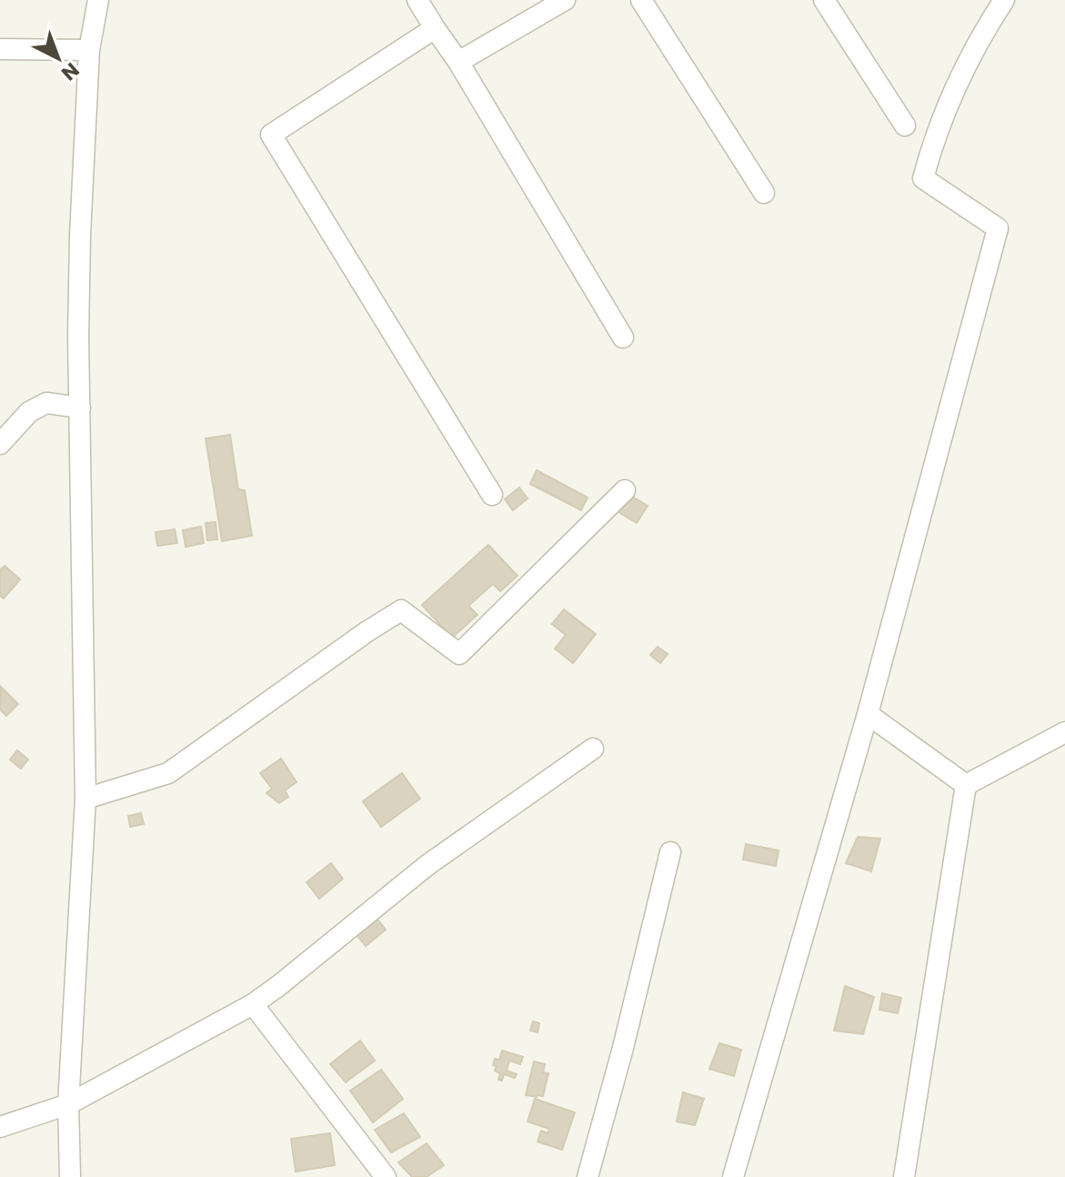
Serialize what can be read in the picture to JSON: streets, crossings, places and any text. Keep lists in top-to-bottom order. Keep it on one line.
{"north":"bottom right"}
